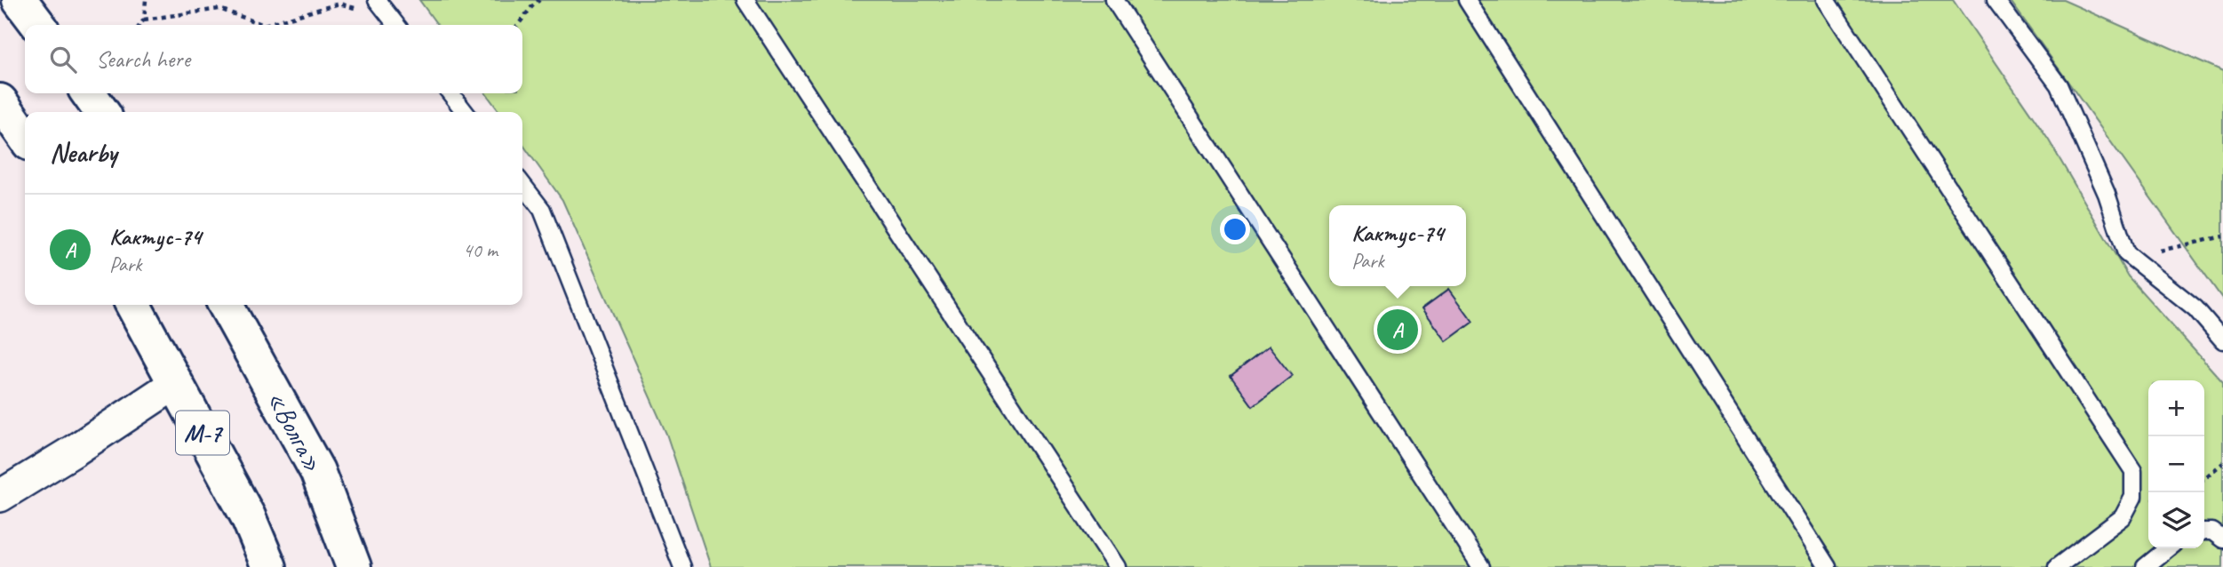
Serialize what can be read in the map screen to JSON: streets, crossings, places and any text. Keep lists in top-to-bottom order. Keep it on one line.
{"streets":{"highway":["«Волга»","М-7"]},"page":{"search":"Search here","heading":"Nearby","list":[{"mark":"A","name":"Кактус-74","note":"Park","value":"40 m"}],"popup":["Кактус-74","Park"],"pins":"A","map_buttons":["+","−"]}}
